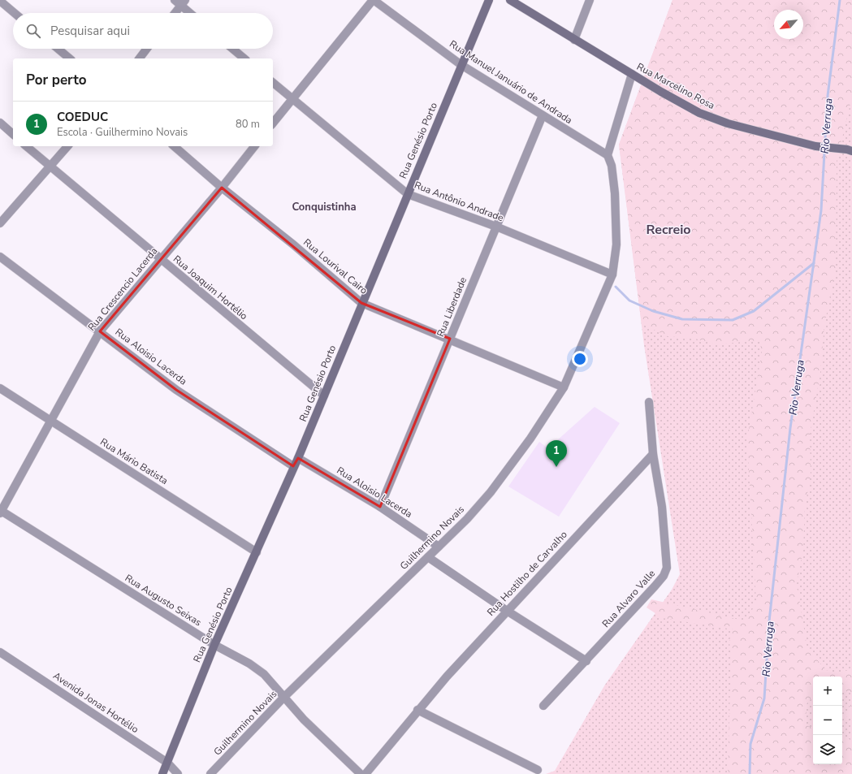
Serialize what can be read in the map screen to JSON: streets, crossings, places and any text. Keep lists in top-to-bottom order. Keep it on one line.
{"streets":{"street":["Rua Manuel Januário de Andrada","Rua Marcelino Rosa","Rua Genésio Porto","Rua Antônio Andrade","Rua Lourival Cairo","Rua Joaquim Hortélio","Rua Crescencio Lacerda","Rua Liberdade","Rua Aloisio Lacerda","Rua Mário Batista","Guilhermino Novais","Rua Hostilho de Carvalho","Rua Alvaro Valle","Rua Augusto Seixas","Avenida Jonas Hortélio"]},"crossings":[["Rua Manuel Januário de Andrada","Rua Genésio Porto"],["Rua Manuel Januário de Andrada","Rua Liberdade"],["Rua Manuel Januário de Andrada","Guilhermino Novais"],["Rua Genésio Porto","Rua Antônio Andrade"],["Rua Genésio Porto","Rua Lourival Cairo"],["Rua Genésio Porto","Rua Joaquim Hortélio"],["Rua Genésio Porto","Rua Aloisio Lacerda"],["Rua Genésio Porto","Rua Mário Batista"],["Rua Genésio Porto","Rua Augusto Seixas"],["Rua Genésio Porto","Avenida Jonas Hortélio"],["Rua Antônio Andrade","Rua Liberdade"],["Rua Antônio Andrade","Guilhermino Novais"],["Rua Lourival Cairo","Rua Crescencio Lacerda"],["Rua Lourival Cairo","Rua Liberdade"],["Rua Lourival Cairo","Guilhermino Novais"],["Rua Joaquim Hortélio","Rua Crescencio Lacerda"],["Rua Crescencio Lacerda","Rua Aloisio Lacerda"],["Rua Crescencio Lacerda","Rua Mário Batista"],["Rua Crescencio Lacerda","Rua Augusto Seixas"],["Rua Liberdade","Rua Aloisio Lacerda"],["Rua Aloisio Lacerda","Guilhermino Novais"],["Guilhermino Novais","Rua Augusto Seixas"],["Rua Hostilho de Carvalho","Rua Alvaro Valle"]],"districts":["Conquistinha","Recreio"],"water":["Rio Verruga"],"north":"bottom left","page":{"search":"Pesquisar aqui","heading":"Por perto","list":[{"mark":"1","name":"COEDUC","note":"Escola · Guilhermino Novais","value":"80 m"}],"pins":"1","map_buttons":["+","−"]}}
